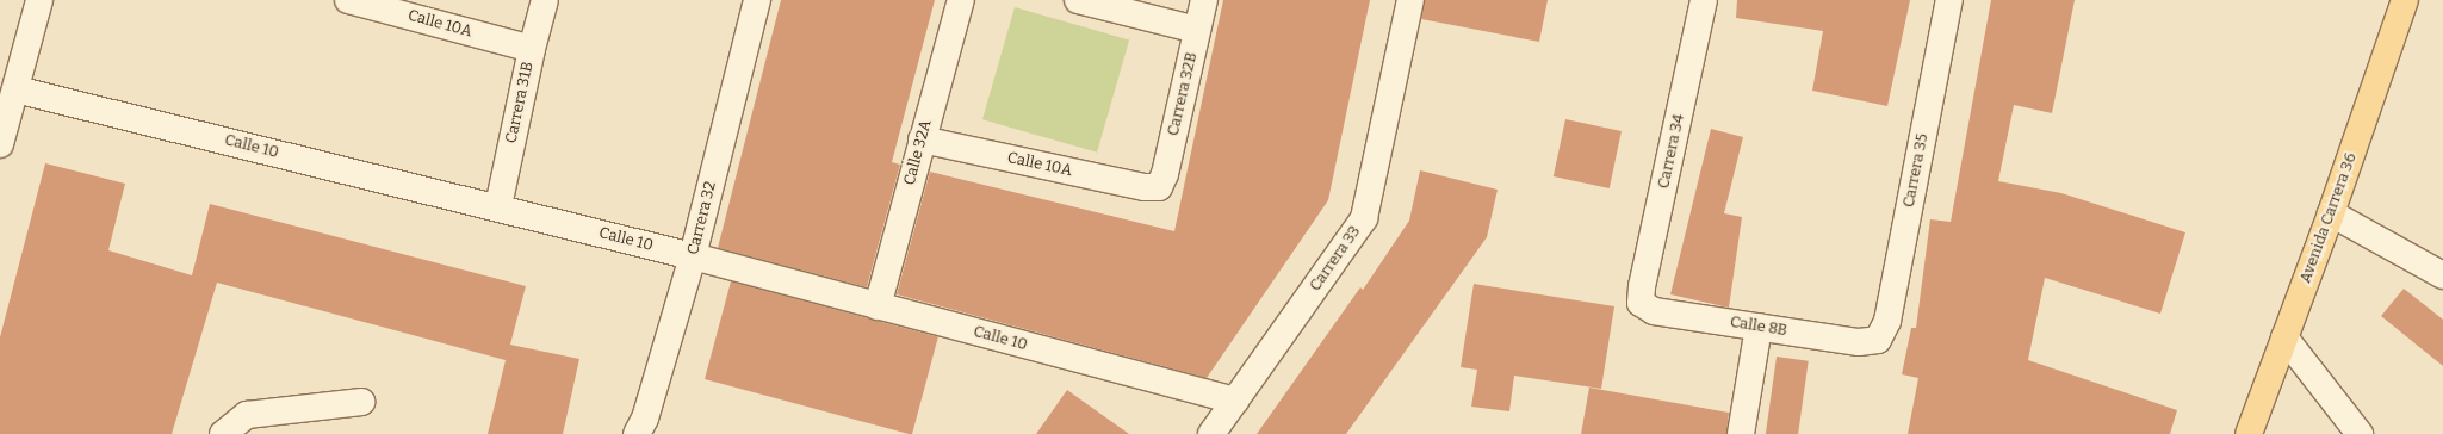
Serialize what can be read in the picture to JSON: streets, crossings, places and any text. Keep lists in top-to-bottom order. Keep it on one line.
{"streets":{"main road":["Avenida Carrera 36"],"street":["Calle 10A","Carrera 32B","Carrera 31B","Calle 10","Carrera 34","Calle 32A","Carrera 35","Carrera 32","Carrera 33","Calle 8B"]},"crossings":[["Calle 10A","Carrera 32B"],["Calle 10A","Carrera 31B"],["Calle 10A","Calle 32A"],["Carrera 31B","Calle 10"],["Calle 10","Calle 32A"],["Calle 10","Carrera 32"],["Calle 10","Carrera 33"],["Carrera 34","Calle 8B"],["Carrera 35","Calle 8B"]]}
